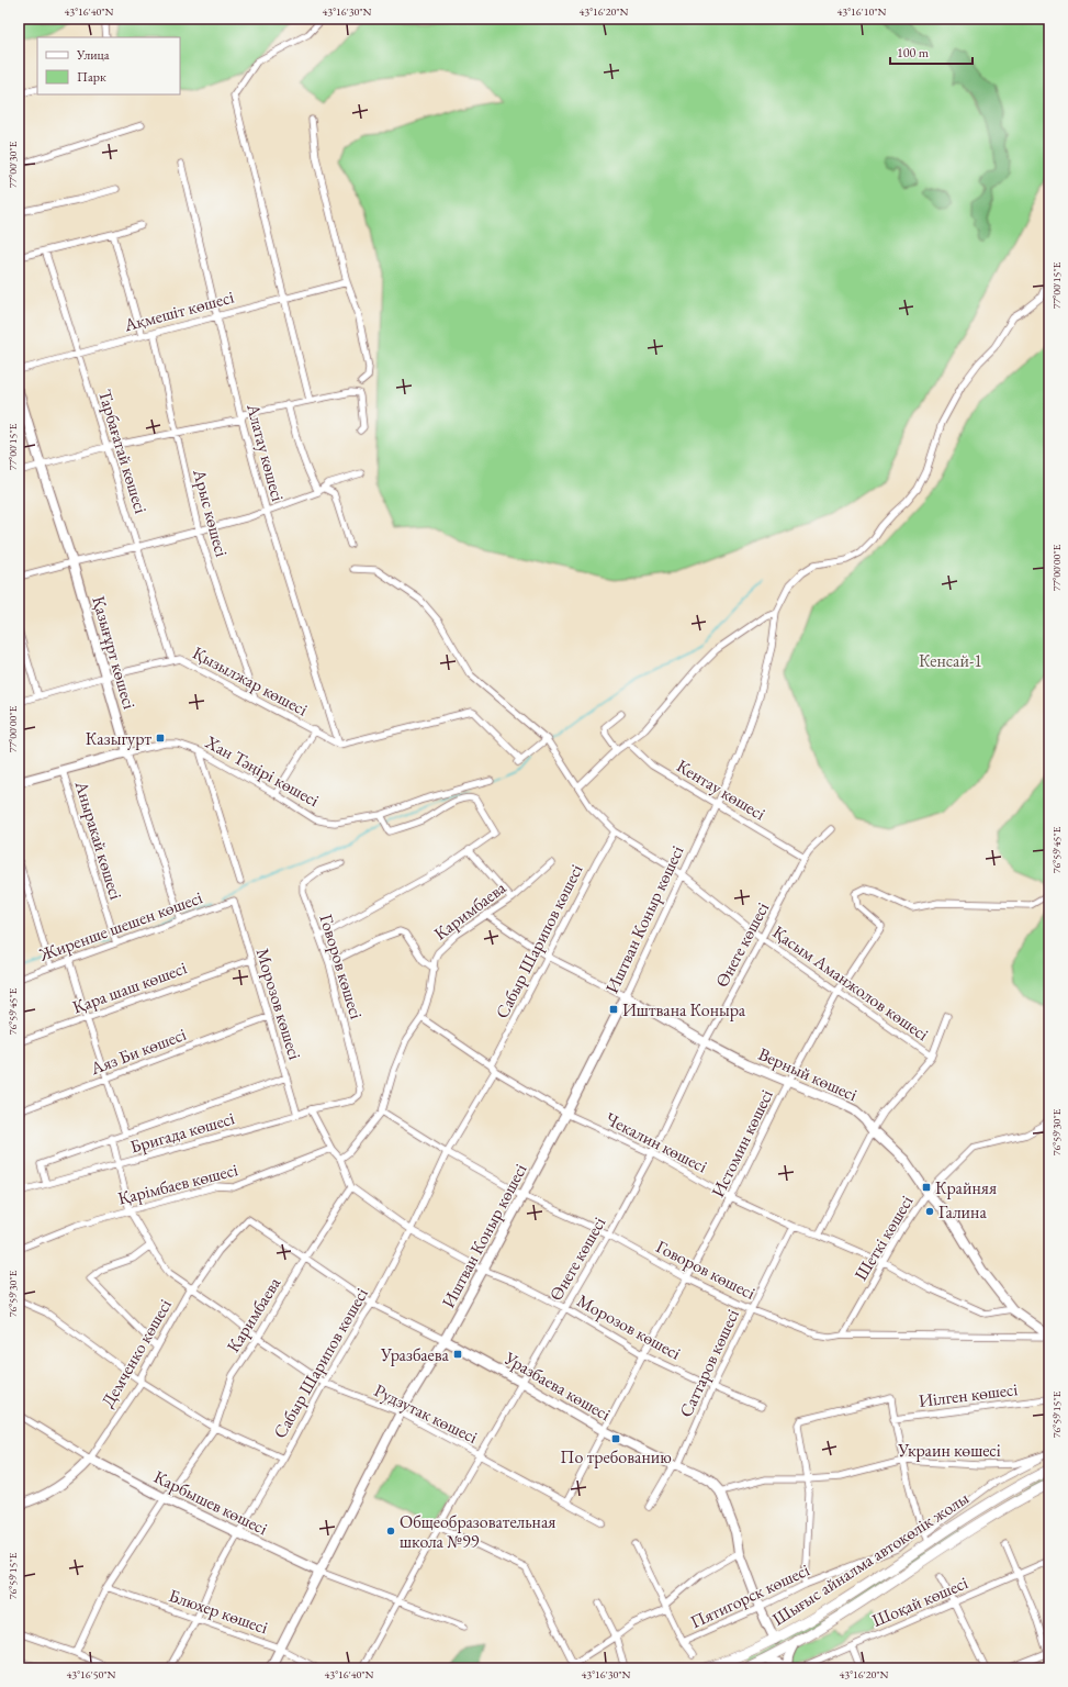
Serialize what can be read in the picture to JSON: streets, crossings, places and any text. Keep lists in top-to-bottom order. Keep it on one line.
{"streets":{"main road":["Шығыс айналма автокөлік жолы"],"street":["Ақмешіт көшесі","Тарбағатай көшесі","Алатау көшесі","Арыс көшесі","Қазығұрт көшесі","Қызылжар көшесі","Хан Тәңірі көшесі","Кентау көшесі","Аныракай көшесі","Каримбаева","Иштван Коныр көшесі","Жиренше шешен көшесі","Сабыр Шарипов көшесі","Өнеге көшесі","Говоров көшесі","Қасым Аманжолов көшесі","Қара шаш көшесі","Морозов көшесі","Аяз Би көшесі","Верный көшесі","Бригада көшесі","Чекалин көшесі","Истомин көшесі","Қарімбаев көшесі","Шеткі көшесі","Демченко көшесі","Саттаров көшесі","Уразбаева көшесі","Иілген көшесі","Рудзутак көшесі","Украин көшесі","Карбышев көшесі","Пятигорск көшесі","Шоқай көшесі","Блюхер көшесі"]},"crossings":[["Ақмешіт көшесі","Тарбағатай көшесі"],["Ақмешіт көшесі","Алатау көшесі"],["Ақмешіт көшесі","Арыс көшесі"],["Тарбағатай көшесі","Қызылжар көшесі"],["Алатау көшесі","Қызылжар көшесі"],["Арыс көшесі","Қызылжар көшесі"],["Қазығұрт көшесі","Қызылжар көшесі"],["Қазығұрт көшесі","Хан Тәңірі көшесі"],["Қазығұрт көшесі","Жиренше шешен көшесі"],["Хан Тәңірі көшесі","Аныракай көшесі"],["Кентау көшесі","Иштван Коныр көшесі"],["Кентау көшесі","Өнеге көшесі"],["Аныракай көшесі","Жиренше шешен көшесі"],["Каримбаева","Говоров көшесі"],["Каримбаева","Морозов көшесі"],["Каримбаева","Чекалин көшесі"],["Каримбаева","Уразбаева көшесі"],["Каримбаева","Рудзутак көшесі"],["Каримбаева","Карбышев көшесі"],["Каримбаева","Блюхер көшесі"],["Иштван Коныр көшесі","Говоров көшесі"],["Иштван Коныр көшесі","Қасым Аманжолов көшесі"],["Иштван Коныр көшесі","Морозов көшесі"],["Иштван Коныр көшесі","Верный көшесі"],["Иштван Коныр көшесі","Чекалин көшесі"],["Иштван Коныр көшесі","Уразбаева көшесі"],["Иштван Коныр көшесі","Рудзутак көшесі"],["Иштван Коныр көшесі","Карбышев көшесі"],["Иштван Коныр көшесі","Блюхер көшесі"],["Жиренше шешен көшесі","Морозов көшесі"],["Сабыр Шарипов көшесі","Говоров көшесі"],["Сабыр Шарипов көшесі","Қасым Аманжолов көшесі"],["Сабыр Шарипов көшесі","Морозов көшесі"],["Сабыр Шарипов көшесі","Чекалин көшесі"],["Сабыр Шарипов көшесі","Уразбаева көшесі"],["Сабыр Шарипов көшесі","Рудзутак көшесі"],["Сабыр Шарипов көшесі","Карбышев көшесі"],["Сабыр Шарипов көшесі","Блюхер көшесі"],["Өнеге көшесі","Говоров көшесі"],["Өнеге көшесі","Қасым Аманжолов көшесі"],["Өнеге көшесі","Морозов көшесі"],["Өнеге көшесі","Верный көшесі"],["Өнеге көшесі","Чекалин көшесі"],["Өнеге көшесі","Уразбаева көшесі"],["Өнеге көшесі","Рудзутак көшесі"],["Өнеге көшесі","Карбышев көшесі"],["Говоров көшесі","Верный көшесі"],["Говоров көшесі","Бригада көшесі"],["Говоров көшесі","Истомин көшесі"],["Говоров көшесі","Шеткі көшесі"],["Говоров көшесі","Саттаров көшесі"],["Қасым Аманжолов көшесі","Истомин көшесі"],["Қара шаш көшесі","Морозов көшесі"],["Морозов көшесі","Аяз Би көшесі"],["Морозов көшесі","Бригада көшесі"],["Морозов көшесі","Истомин көшесі"],["Морозов көшесі","Саттаров көшесі"],["Верный көшесі","Чекалин көшесі"],["Верный көшесі","Истомин көшесі"],["Верный көшесі","Шеткі көшесі"],["Бригада көшесі","Рудзутак көшесі"],["Чекалин көшесі","Истомин көшесі"],["Чекалин көшесі","Шеткі көшесі"],["Чекалин көшесі","Саттаров көшесі"],["Истомин көшесі","Уразбаева көшесі"],["Истомин көшесі","Рудзутак көшесі"],["Қарімбаев көшесі","Рудзутак көшесі"],["Демченко көшесі","Уразбаева көшесі"],["Демченко көшесі","Рудзутак көшесі"],["Демченко көшесі","Карбышев көшесі"],["Саттаров көшесі","Уразбаева көшесі"],["Уразбаева көшесі","Украин көшесі"],["Уразбаева көшесі","Шығыс айналма автокөлік жолы"],["Уразбаева көшесі","Пятигорск көшесі"],["Украин көшесі","Пятигорск көшесі"],["Шығыс айналма автокөлік жолы","Пятигорск көшесі"]],"parks":["Кенсай-1"],"places":{"transit":["Казыгурт","Иштвана Коныра","Крайняя","Уразбаева","По требованию"],"other":["Галина","Общеобразовательная школа №99"]},"legend":["Улица","Парк"],"scale_bar":"100 m","coordinates":["43°16'40\"N","43°16'30\"N","43°16'20\"N","43°16'10\"N","77°00'30\"E","77°00'15\"E","77°00'00\"E","76°59'45\"E","76°59'30\"E","76°59'15\"E","43°16'50\"N"]}
